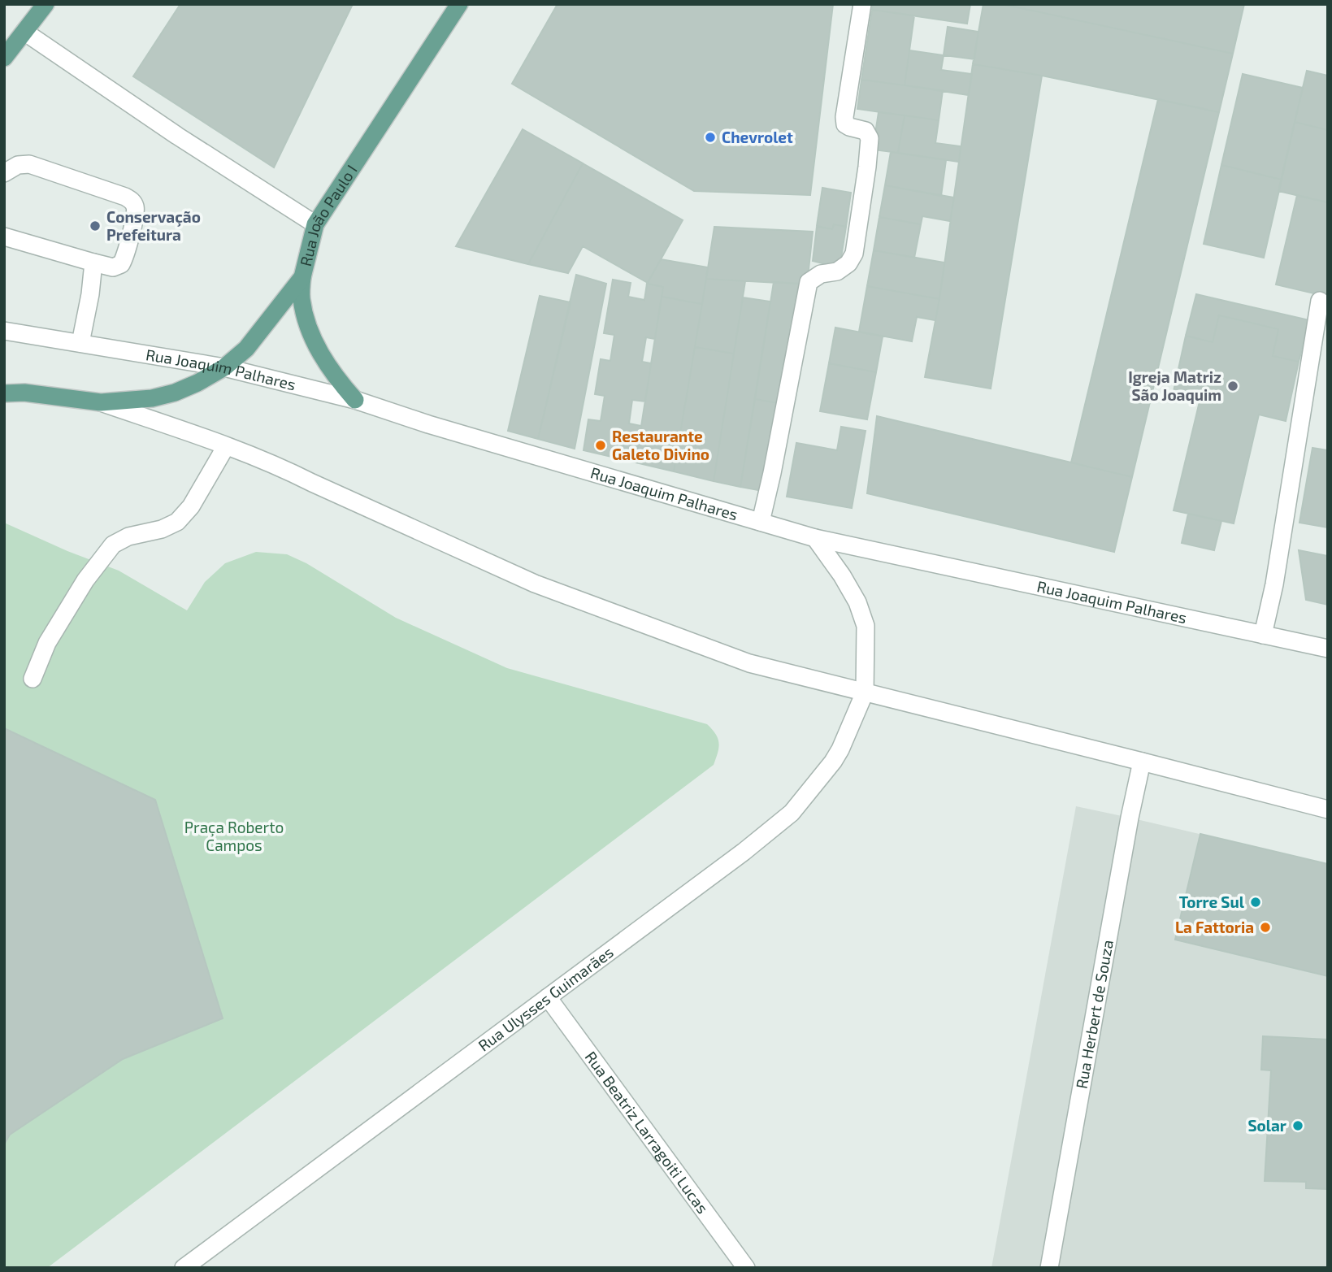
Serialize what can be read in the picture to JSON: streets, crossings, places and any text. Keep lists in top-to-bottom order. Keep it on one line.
{"streets":{"main road":["Rua João Paulo I"],"street":["Rua Joaquim Palhares","Rua Ulysses Guimarães","Rua Herbert de Souza","Rua Beatriz Larragoiti Lucas"]},"crossings":[["Rua João Paulo I","Rua Joaquim Palhares"],["Rua Ulysses Guimarães","Rua Beatriz Larragoiti Lucas"]],"parks":["Praça Roberto Campos"],"places":["Chevrolet","Conservação Prefeitura","Igreja Matriz São Joaquim","Restaurante Galeto Divino","Torre Sul","La Fattoria","Solar"]}
